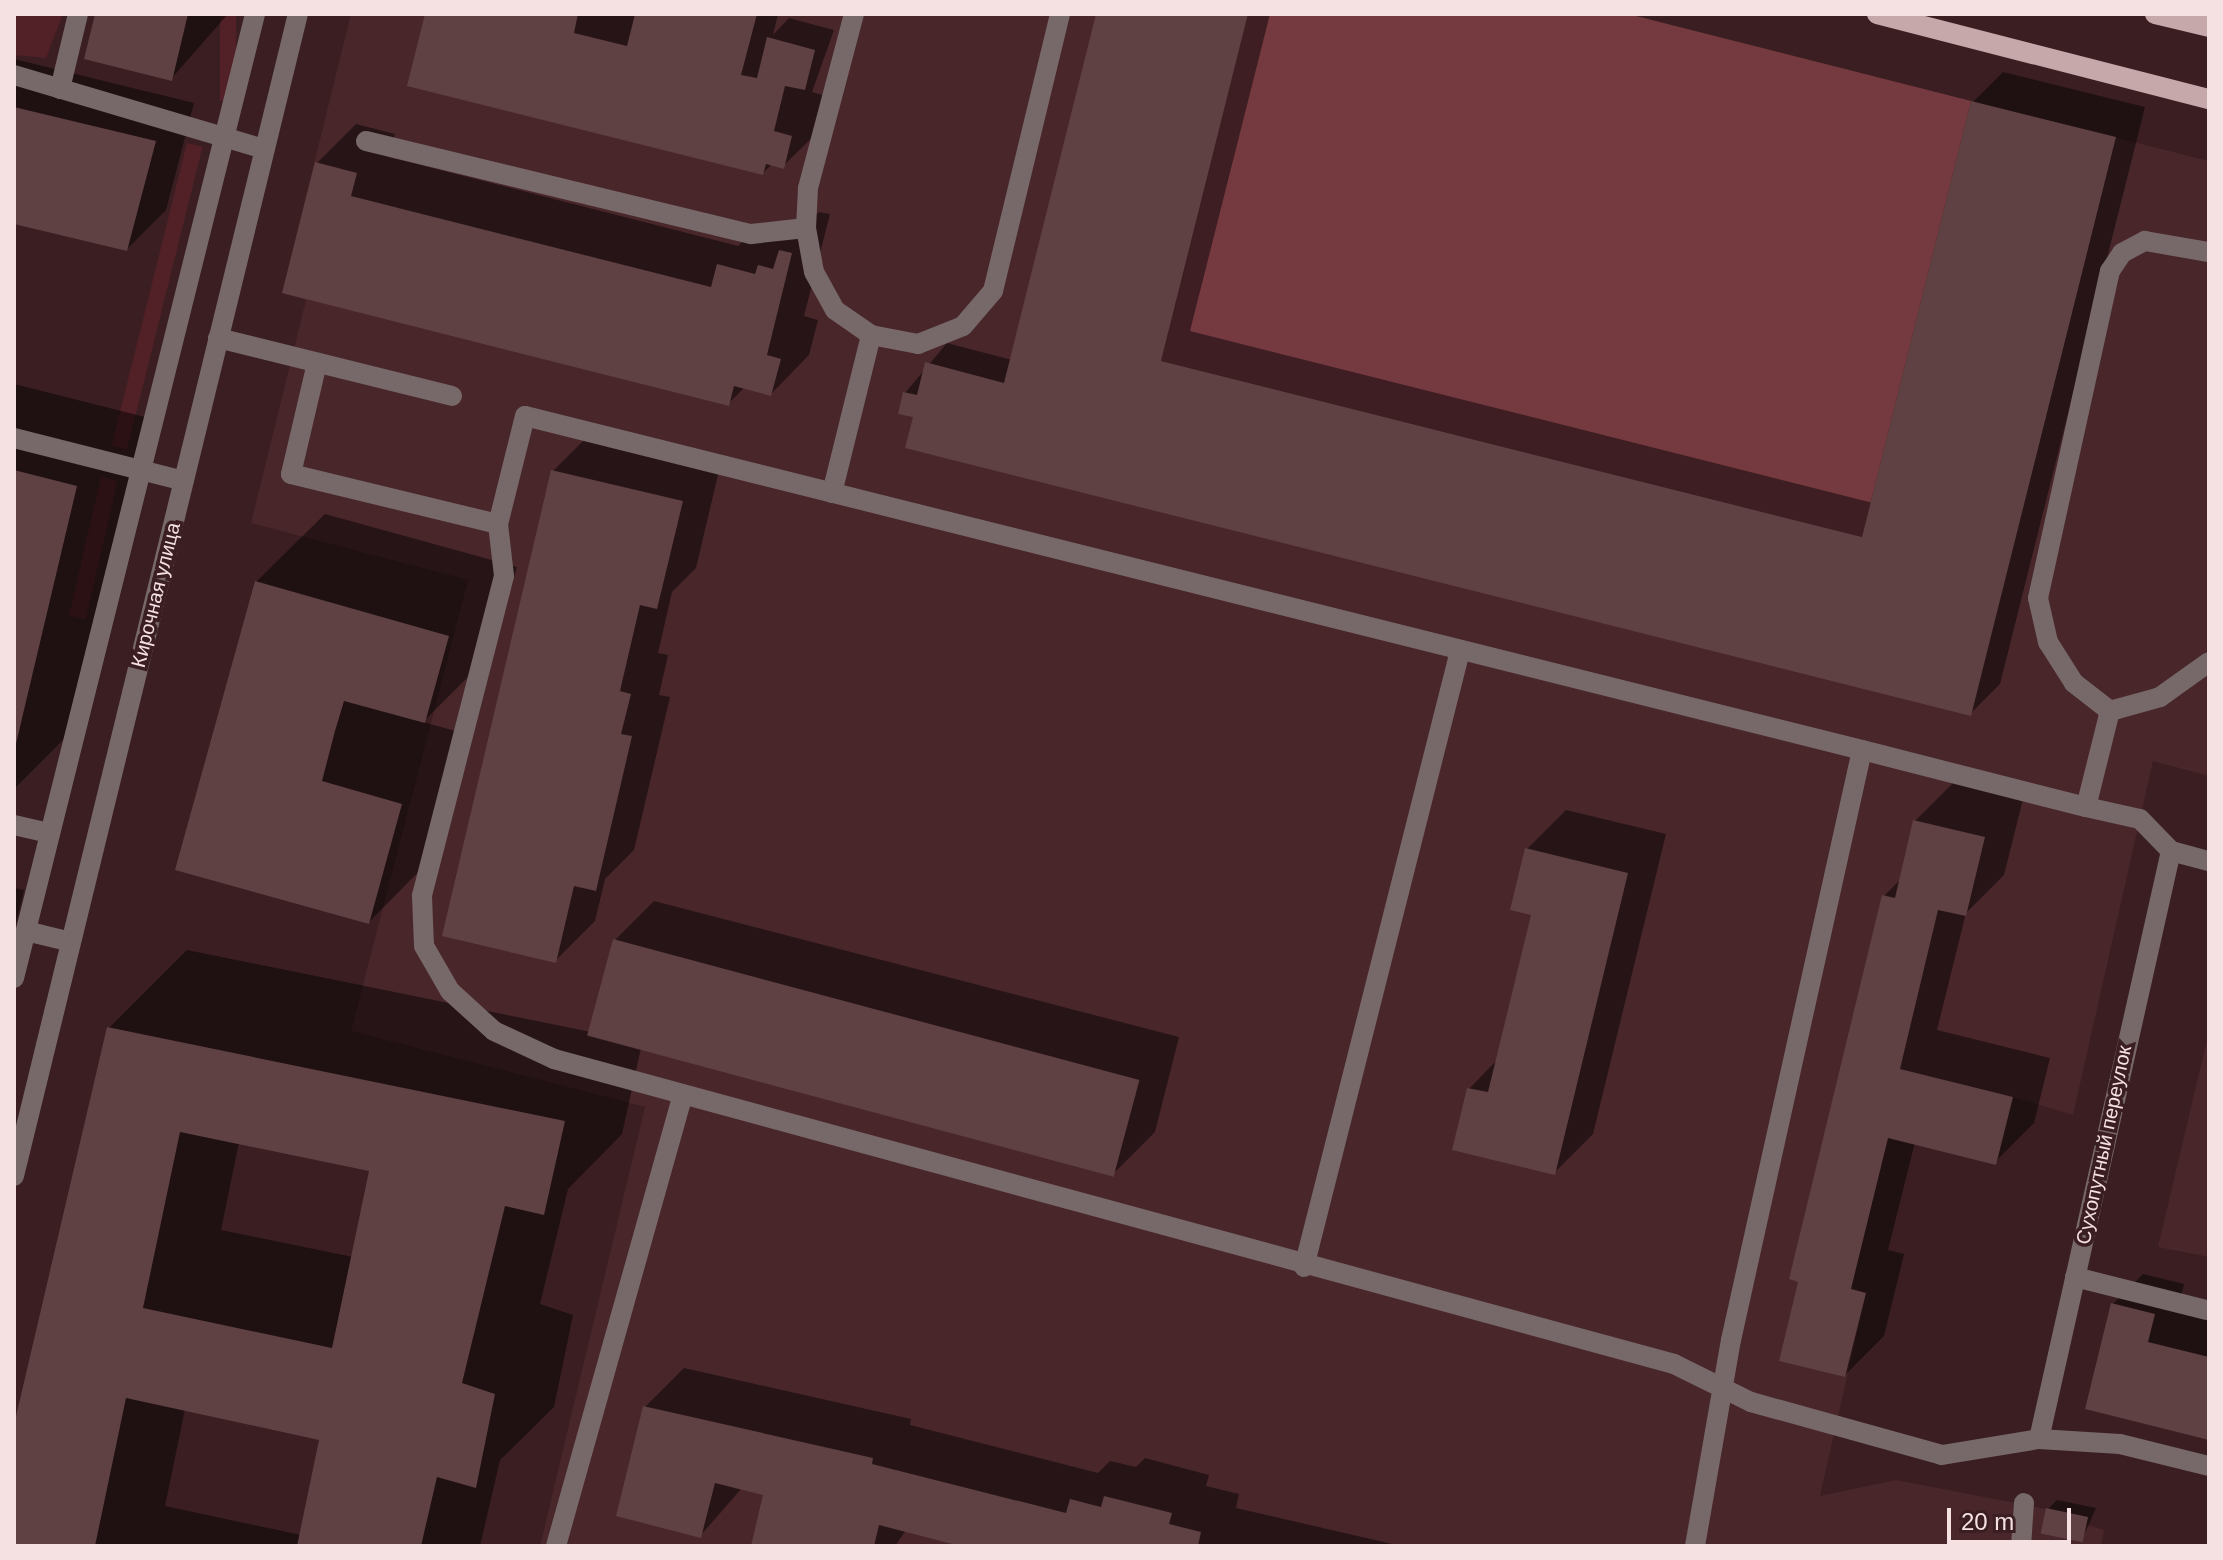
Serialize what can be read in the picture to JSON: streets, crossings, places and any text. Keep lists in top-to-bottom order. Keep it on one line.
{"streets":{"street":["Кирочная улица","Сухопутный переулок"]},"scale_bar":"20 m"}
